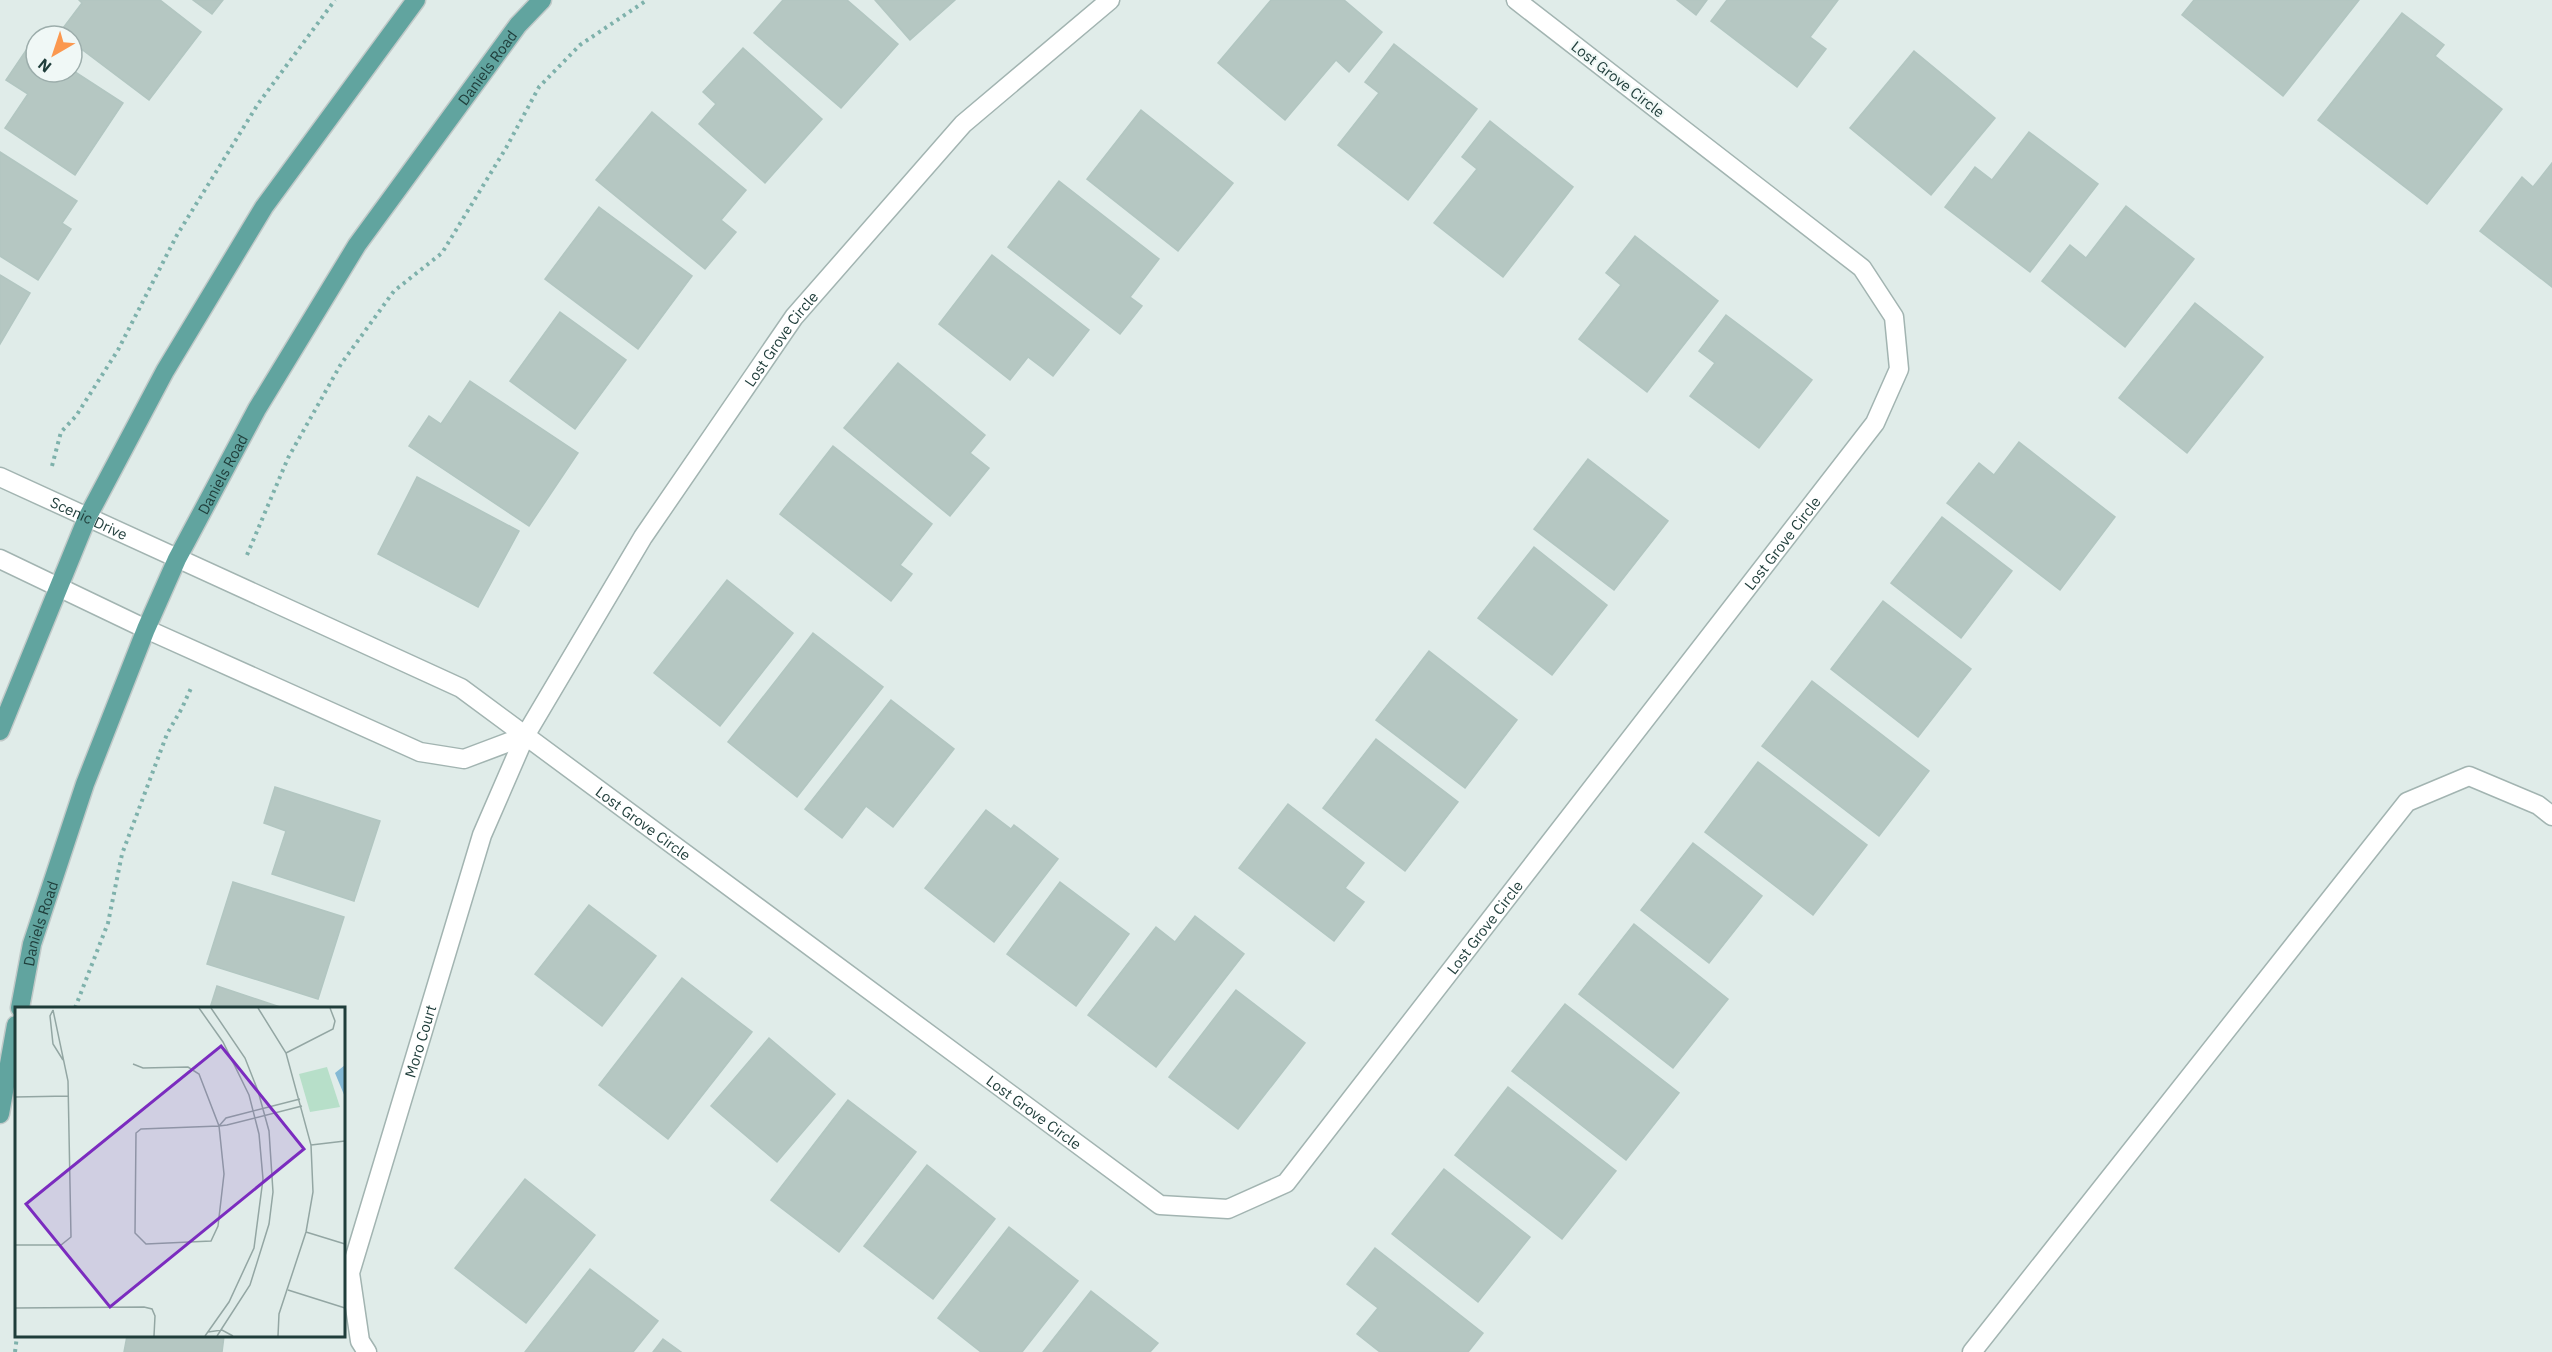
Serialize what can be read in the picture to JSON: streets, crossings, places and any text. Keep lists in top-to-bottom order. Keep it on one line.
{"streets":{"main road":["Daniels Road"],"street":["Lost Grove Circle","Scenic Drive","Moro Court"]},"crossings":[["Daniels Road","Lost Grove Circle"],["Daniels Road","Scenic Drive"],["Lost Grove Circle","Scenic Drive"],["Lost Grove Circle","Moro Court"]],"north":"bottom left"}
